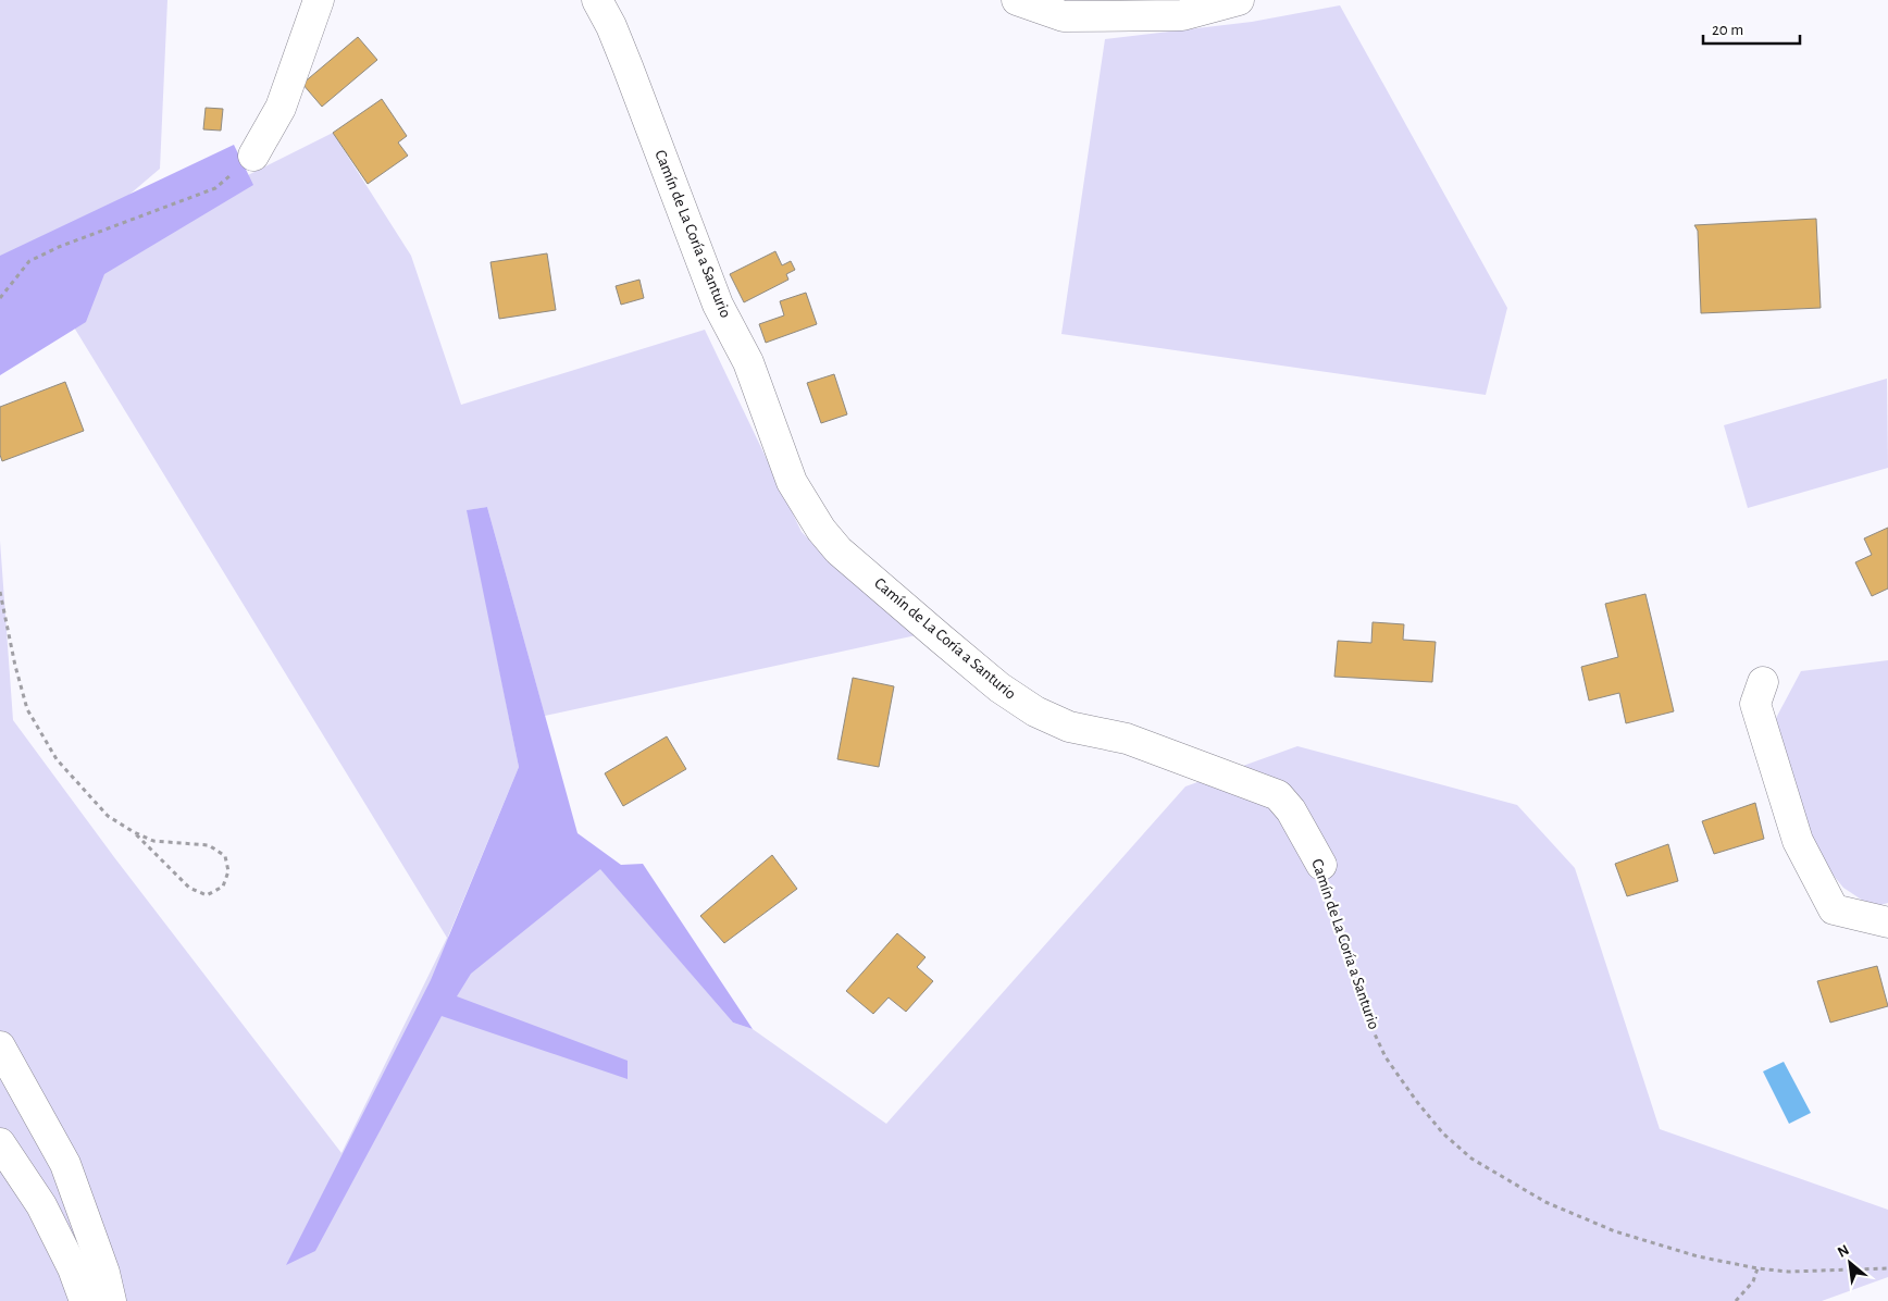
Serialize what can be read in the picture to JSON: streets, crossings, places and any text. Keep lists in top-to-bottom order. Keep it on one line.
{"streets":{"main road":["Camín de La Coría a Santurio"]},"scale_bar":"20 m","north":"top left"}
